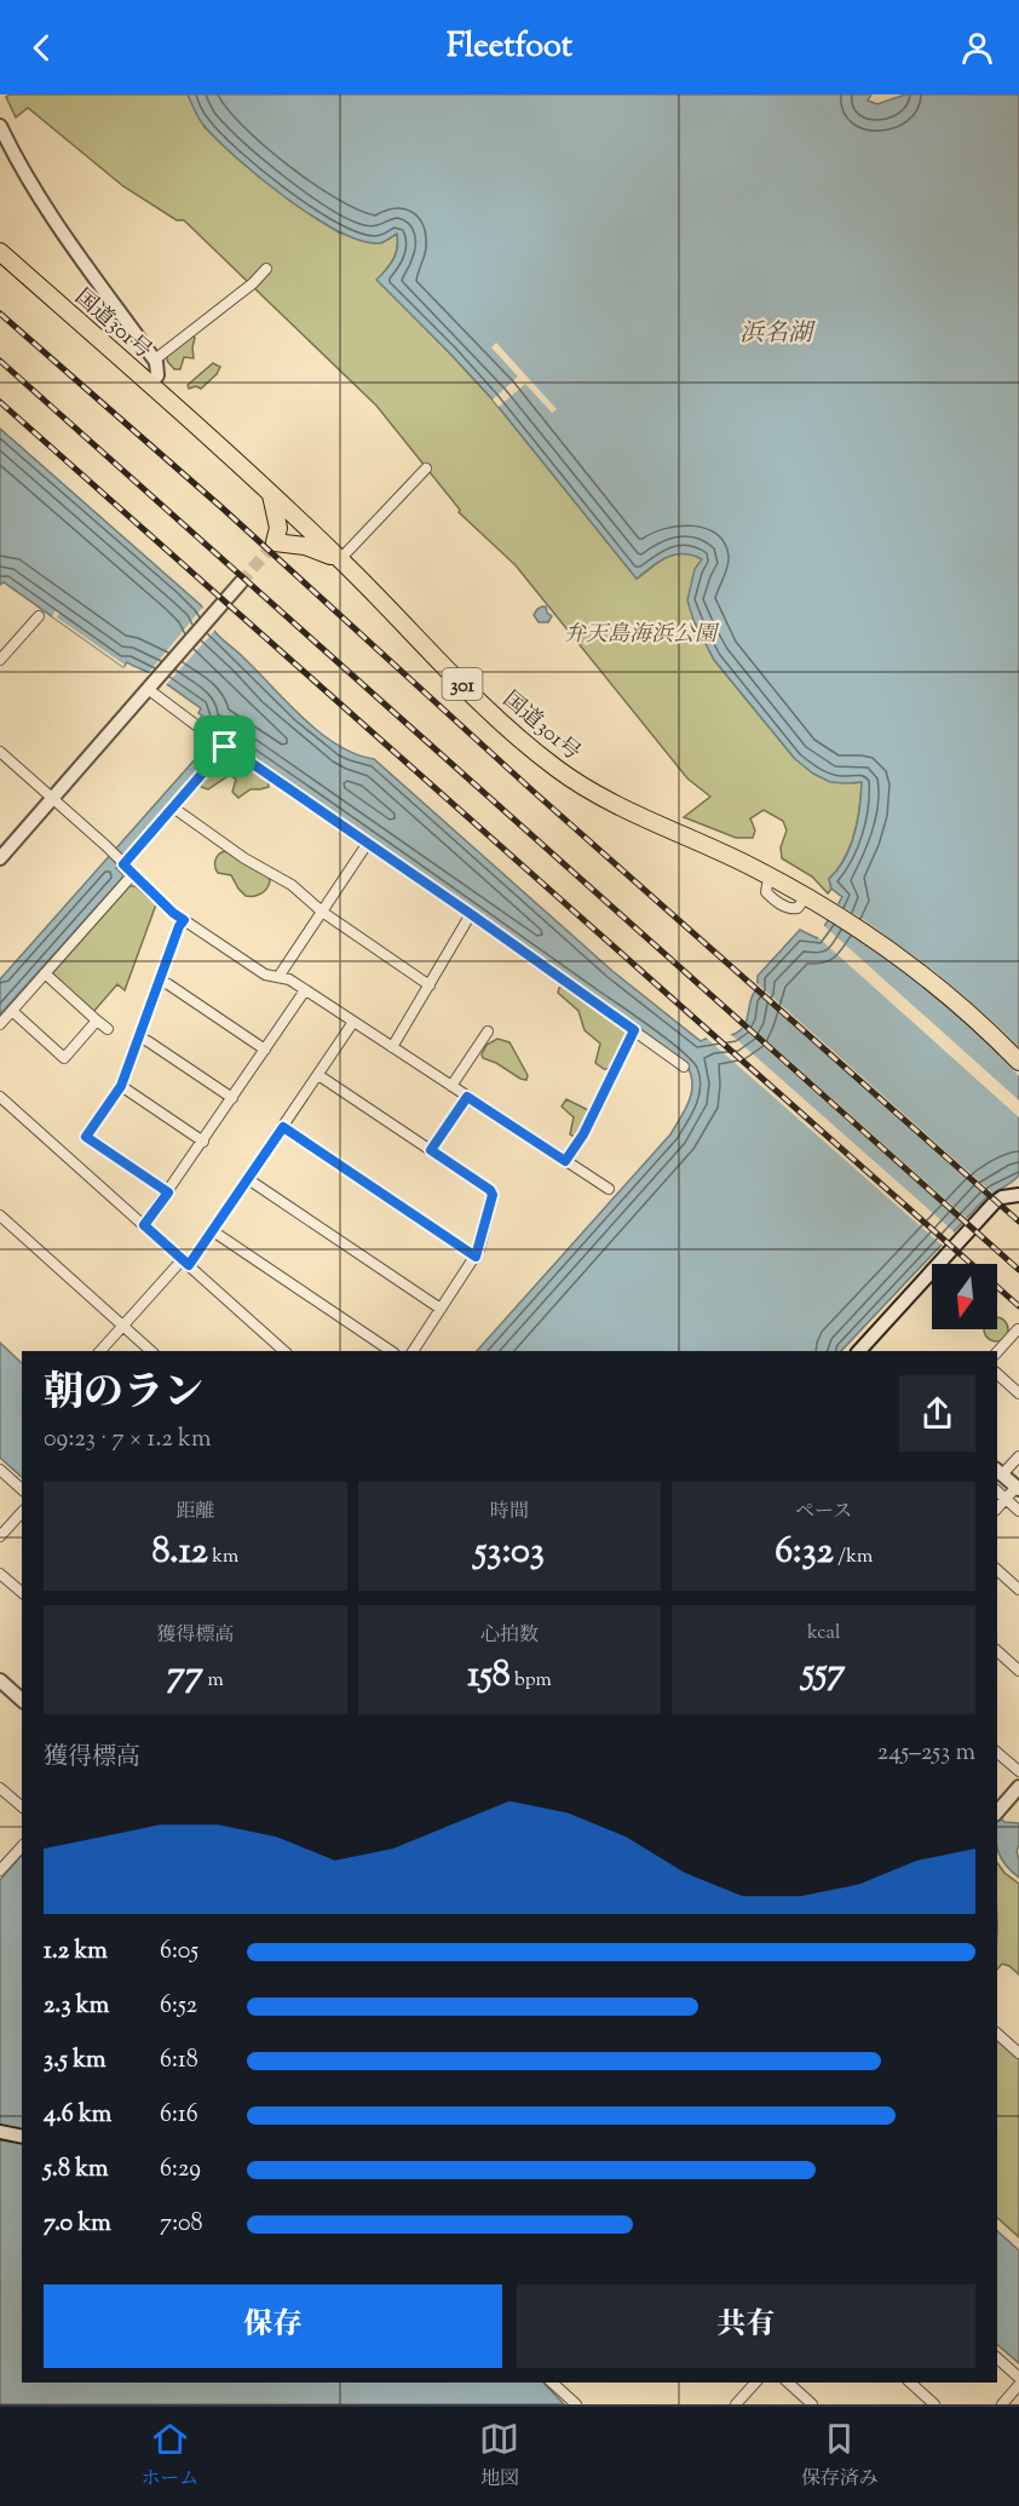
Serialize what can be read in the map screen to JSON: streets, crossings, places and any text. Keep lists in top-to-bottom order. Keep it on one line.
{"streets":{"highway":["国道301号","301"]},"water":["浜名湖"],"parks":["弁天島海浜公園"],"north":"bottom","page":{"header":"Fleetfoot","heading":["朝のラン","09:23 · 7 × 1.2 km"],"stats":[["距離","8.12 km"],["時間","53:03"],["ペース","6:32 /km"],["獲得標高","77 m"],["心拍数","158 bpm"],["kcal","557"]],"chart":["獲得標高","245–253 m"],"list":[{"name":"1.2 km","note":"6:05"},{"name":"2.3 km","note":"6:52"},{"name":"3.5 km","note":"6:18"},{"name":"4.6 km","note":"6:16"},{"name":"5.8 km","note":"6:29"},{"name":"7.0 km","note":"7:08"}],"buttons":["保存","共有"],"tabs":["ホーム","地図","保存済み"]}}
